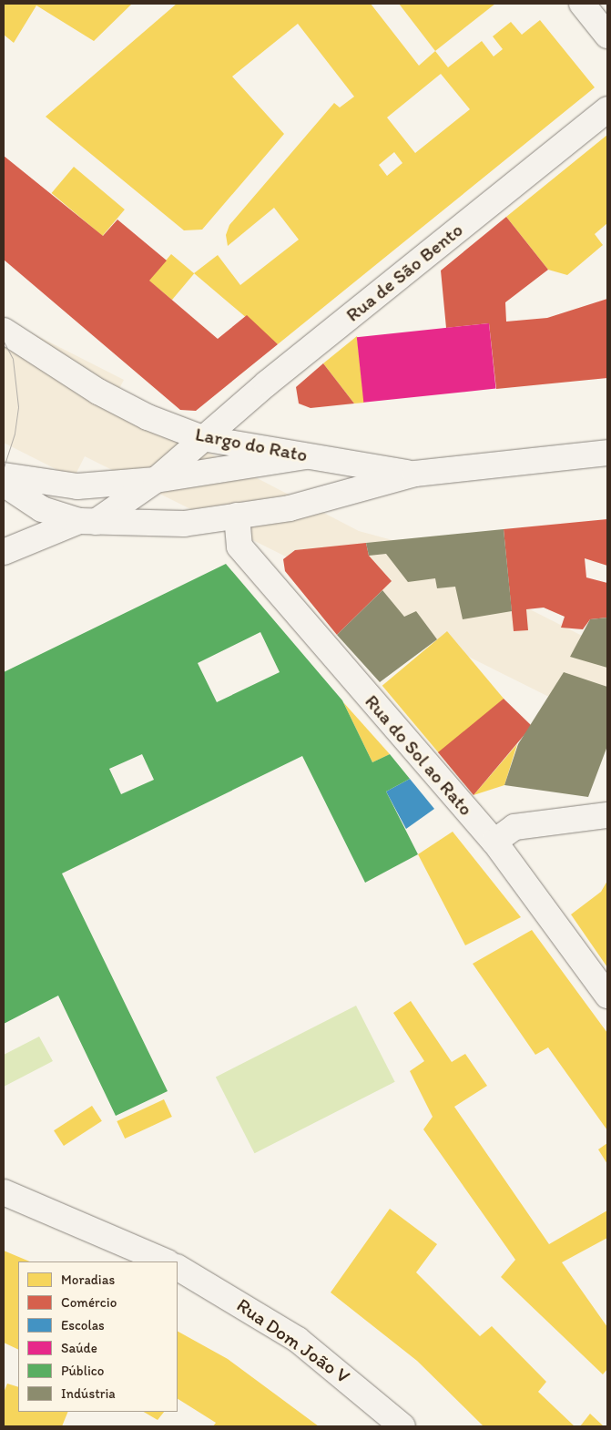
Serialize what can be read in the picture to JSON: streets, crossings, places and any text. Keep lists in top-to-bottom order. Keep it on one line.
{"streets":{"main road":["Rua de São Bento","Largo do Rato","Rua do Sol ao Rato","Rua Dom João V"]},"crossings":[["Rua de São Bento","Largo do Rato"]],"legend":["Moradias","Comércio","Escolas","Saúde","Público","Indústria"]}
